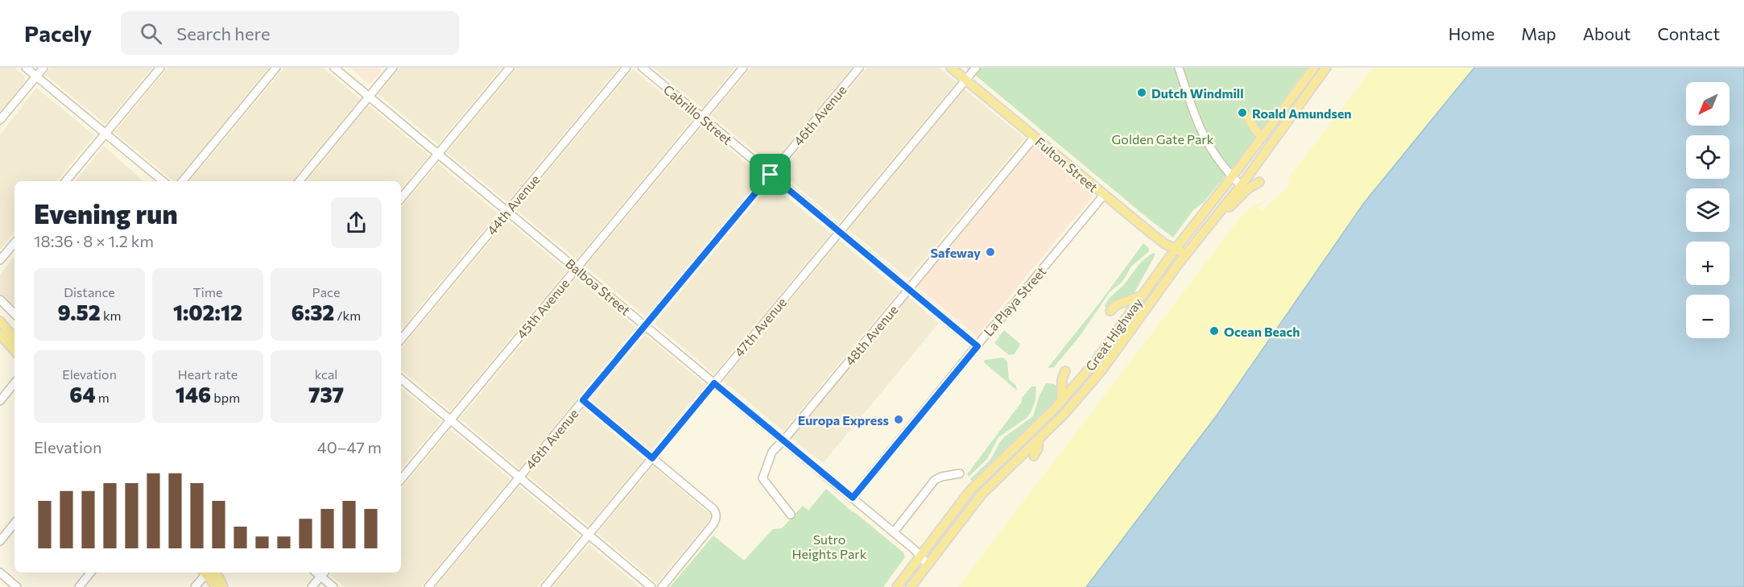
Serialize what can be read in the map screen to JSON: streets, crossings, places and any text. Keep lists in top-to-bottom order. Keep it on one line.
{"streets":{"main road":["Fulton Street","Great Highway"],"street":["Cabrillo Street","46th Avenue","44th Avenue","Balboa Street","La Playa Street","45th Avenue","47th Avenue","48th Avenue"]},"crossings":[["Cabrillo Street","46th Avenue"],["Cabrillo Street","La Playa Street"],["Cabrillo Street","45th Avenue"],["Cabrillo Street","47th Avenue"],["Cabrillo Street","48th Avenue"],["46th Avenue","Balboa Street"],["Fulton Street","La Playa Street"],["Fulton Street","47th Avenue"],["Fulton Street","Great Highway"],["Fulton Street","48th Avenue"],["44th Avenue","Balboa Street"],["Balboa Street","La Playa Street"],["Balboa Street","45th Avenue"],["Balboa Street","47th Avenue"],["Balboa Street","Great Highway"],["Balboa Street","48th Avenue"]],"parks":["Golden Gate Park","Sutro Heights Park"],"places":["Dutch Windmill","Roald Amundsen","Safeway","Ocean Beach","Europa Express"],"north":"bottom left","page":{"header":"Pacely","search":"Search here","nav":["Home","Map","About","Contact"],"map_buttons":["+","−"],"heading":["Evening run","18:36 · 8 × 1.2 km"],"stats":[["Distance","9.52 km"],["Time","1:02:12"],["Pace","6:32 /km"],["Elevation","64 m"],["Heart rate","146 bpm"],["kcal","737"]],"chart":["Elevation","40–47 m"]}}
